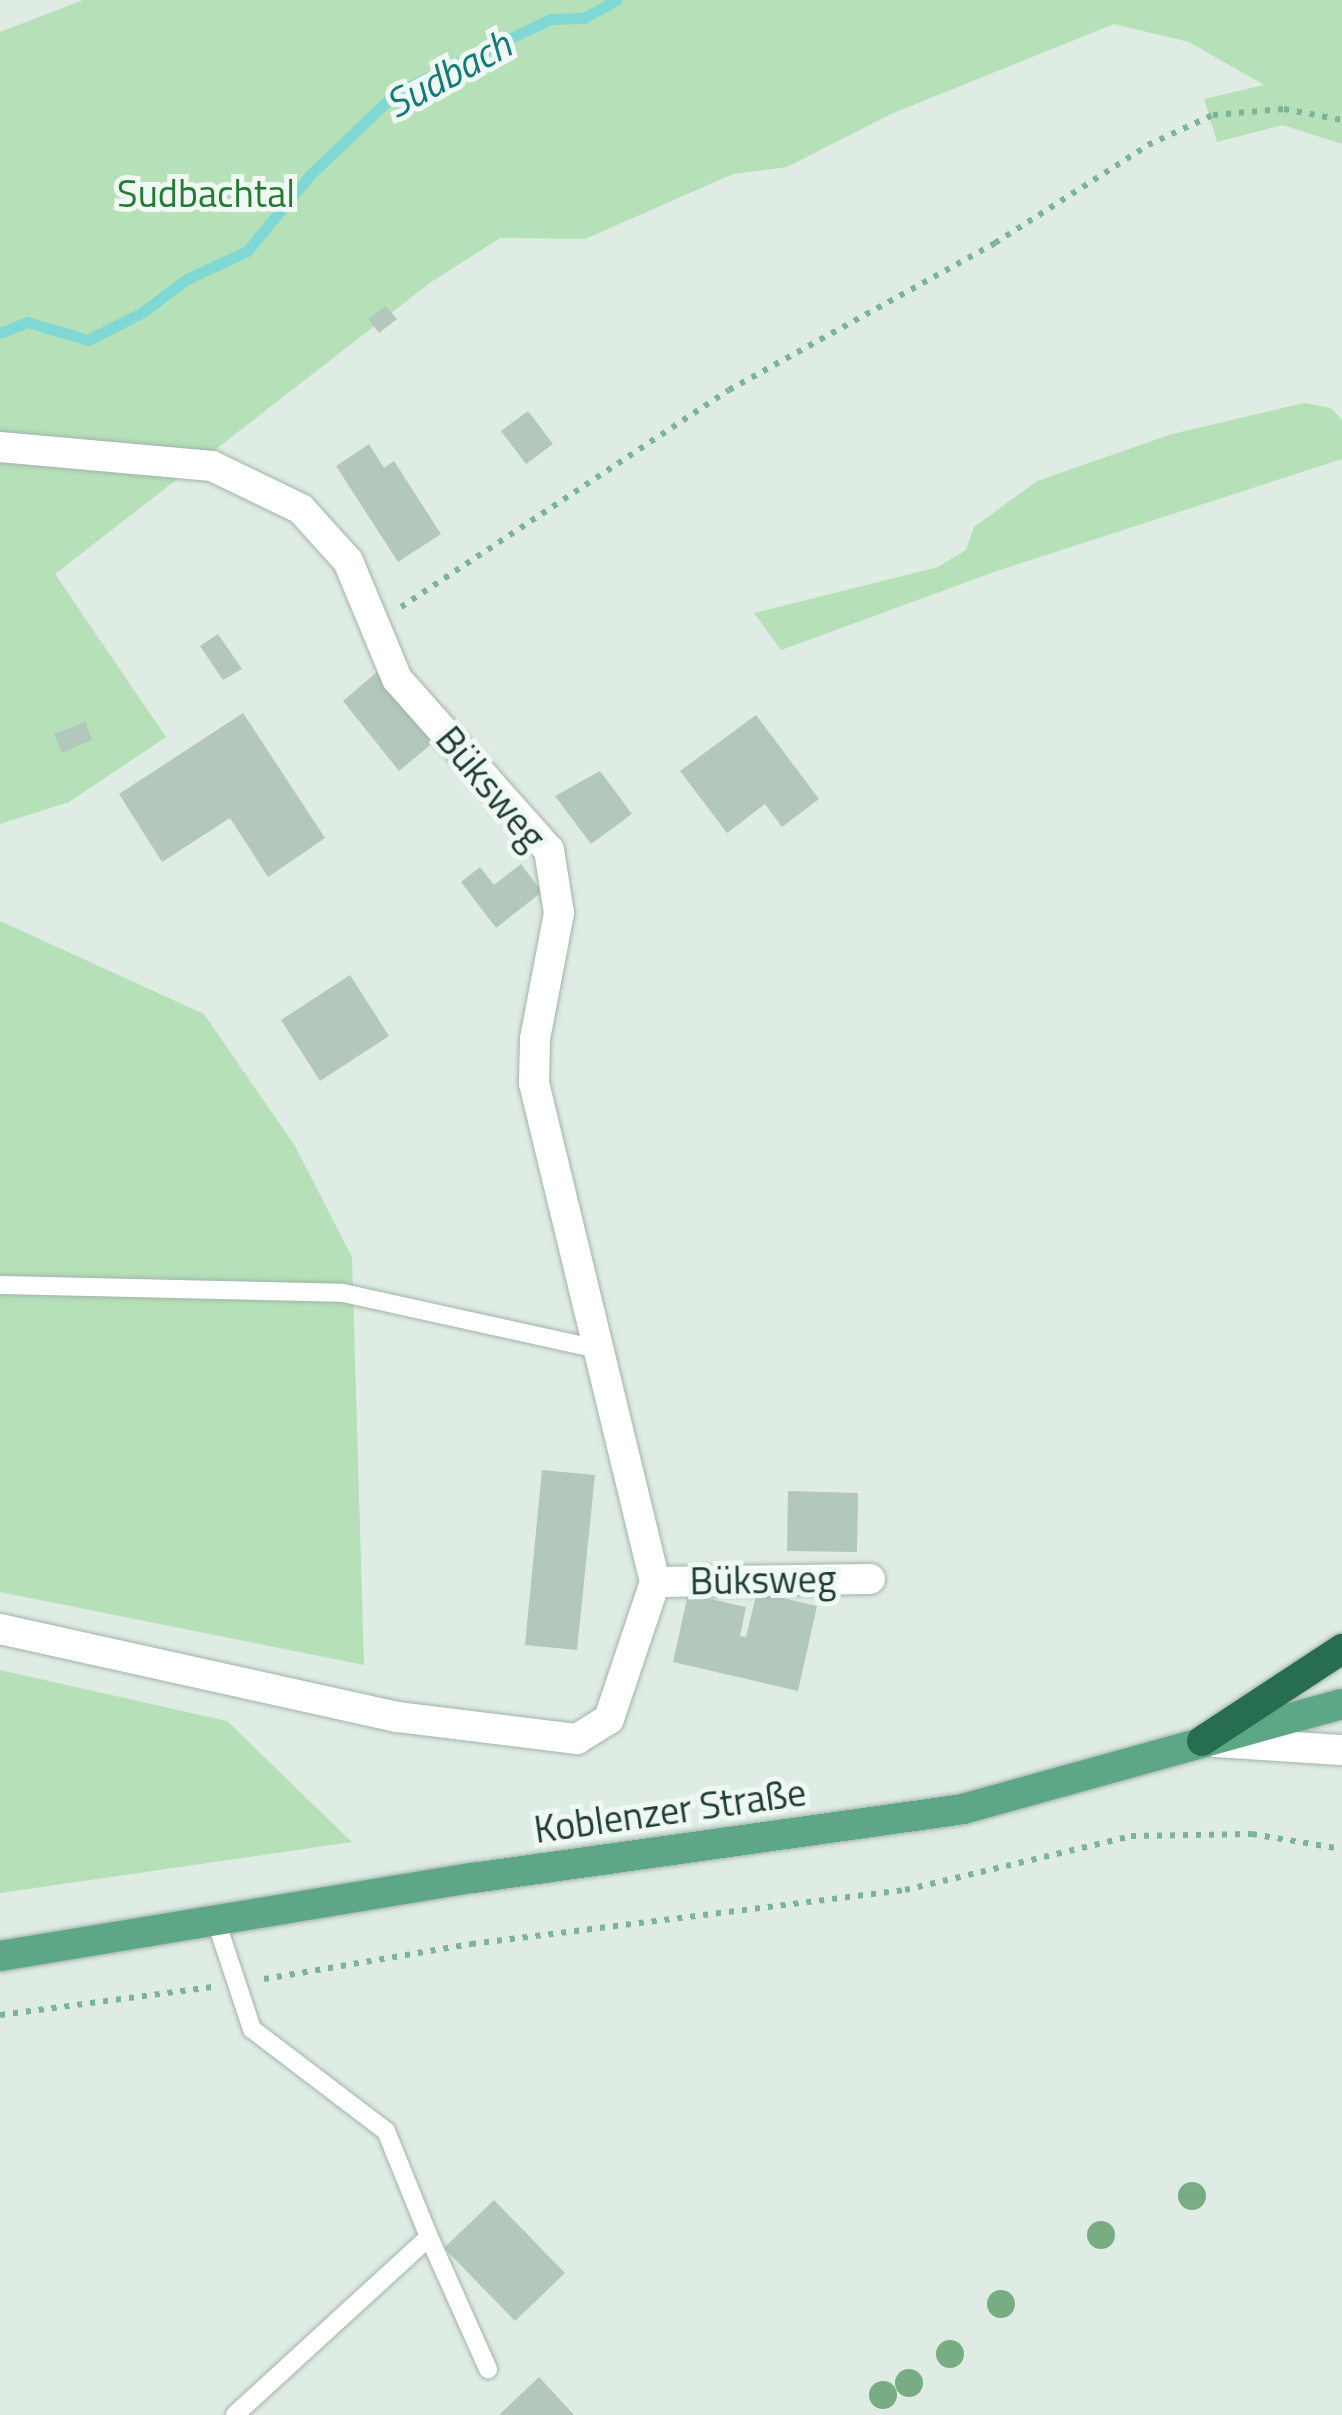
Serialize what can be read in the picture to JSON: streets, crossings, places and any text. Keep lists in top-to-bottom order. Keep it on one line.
{"streets":{"main road":["Koblenzer Straße"],"street":["Büksweg"]},"water":["Sudbach"],"parks":["Sudbachtal"]}
